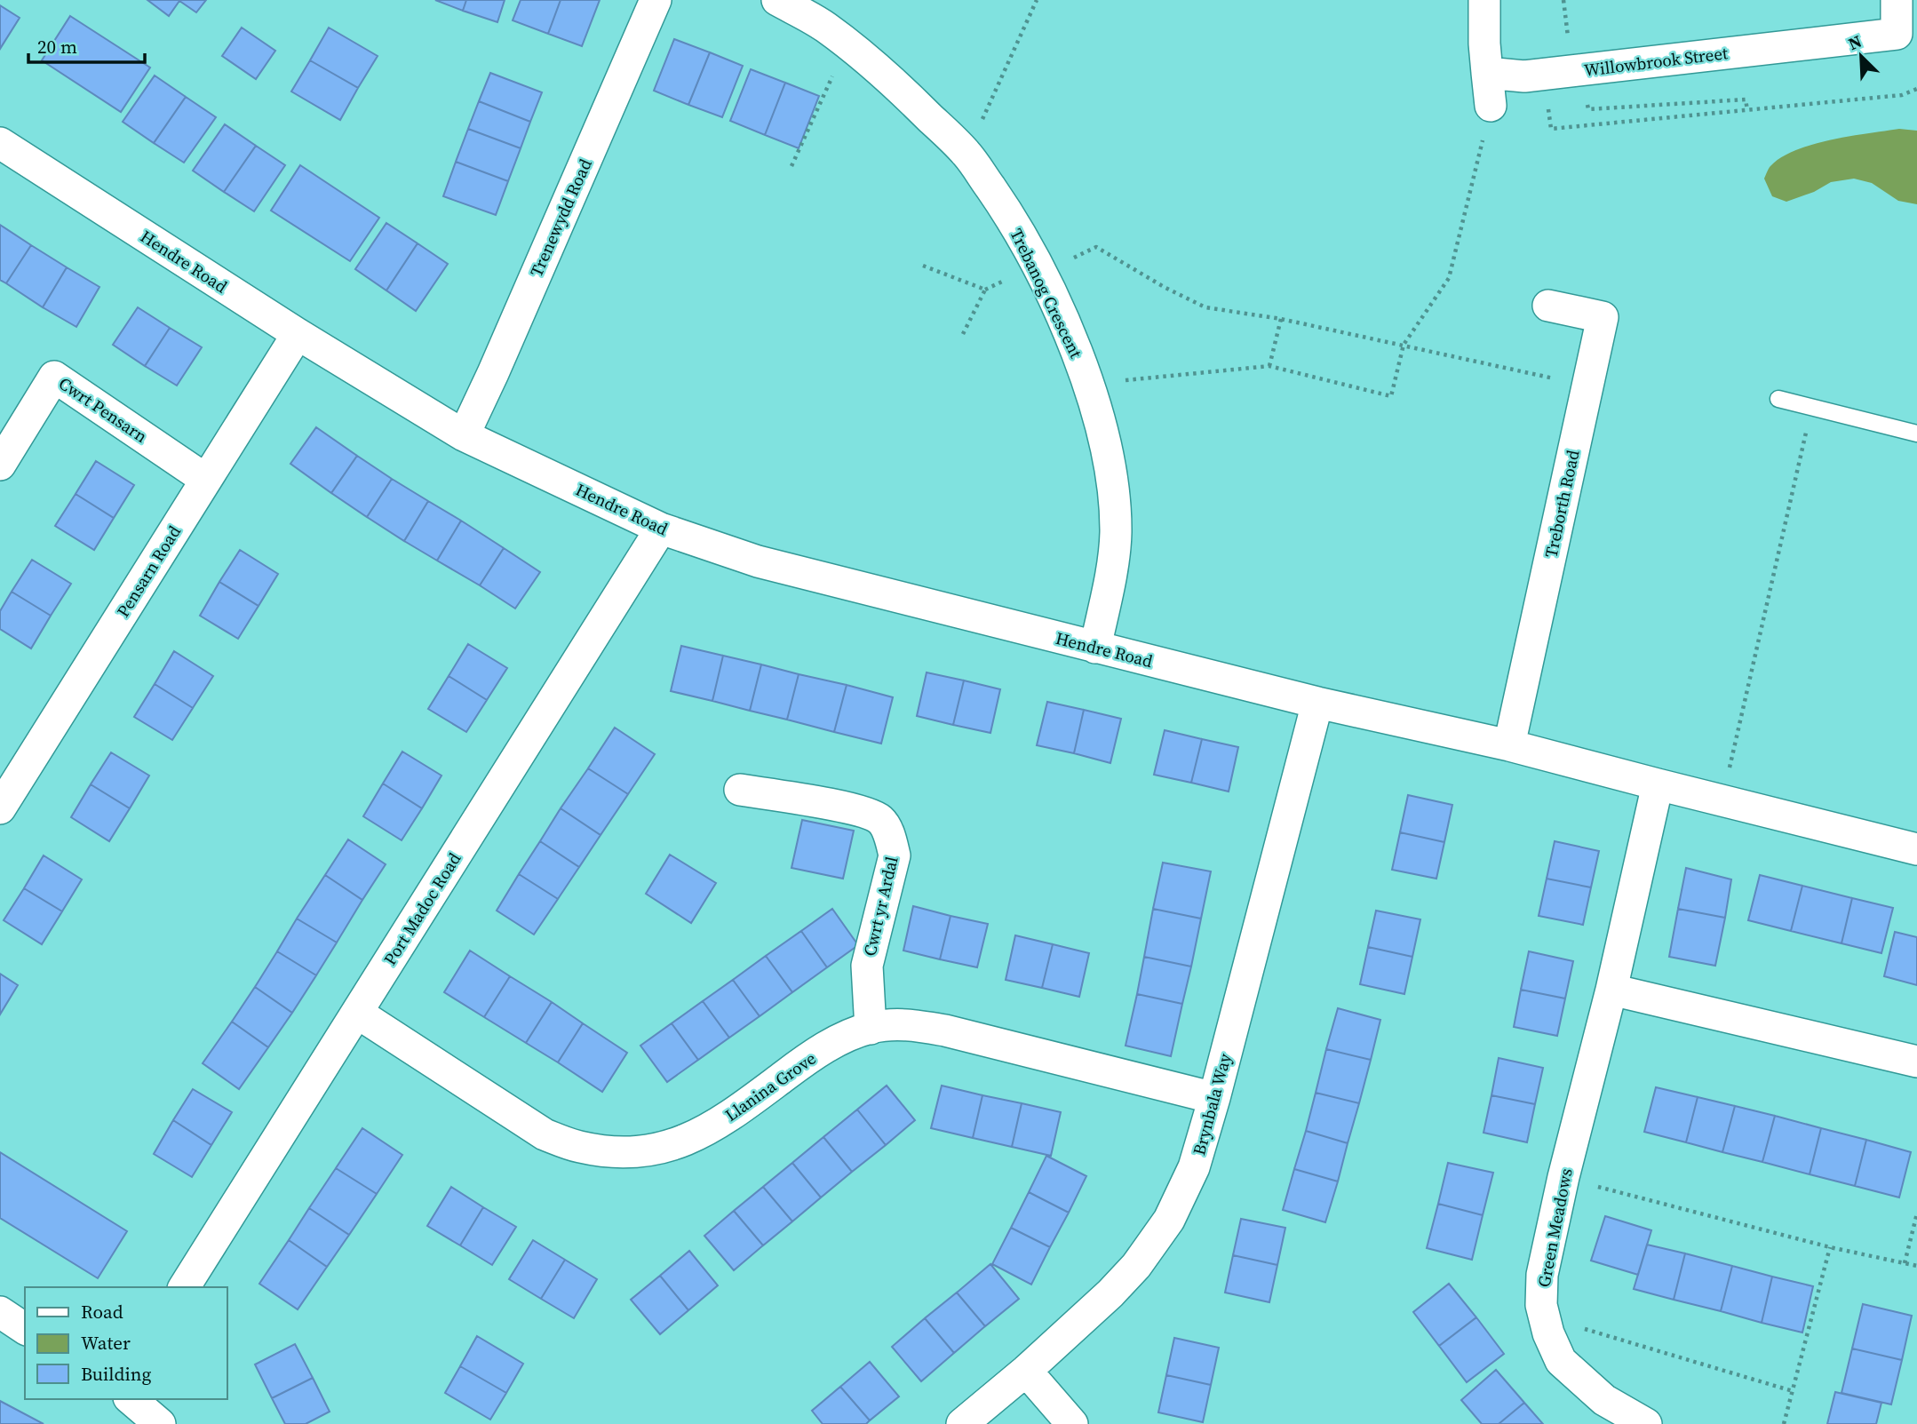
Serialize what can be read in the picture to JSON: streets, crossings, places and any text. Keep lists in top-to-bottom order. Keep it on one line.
{"streets":{"street":["Willowbrook Street","Trenewydd Road","Hendre Road","Trebanog Crescent","Cwrt Pensarn","Treborth Road","Pensarn Road","Cwrt yr Ardal","Port Madoc Road","Llanina Grove","Brynbala Way","Green Meadows"]},"crossings":[["Trenewydd Road","Hendre Road"],["Hendre Road","Trebanog Crescent"],["Hendre Road","Treborth Road"],["Hendre Road","Pensarn Road"],["Hendre Road","Port Madoc Road"],["Hendre Road","Brynbala Way"],["Hendre Road","Green Meadows"],["Cwrt Pensarn","Pensarn Road"],["Cwrt yr Ardal","Llanina Grove"],["Port Madoc Road","Llanina Grove"],["Llanina Grove","Brynbala Way"]],"legend":["Road","Water","Building"],"scale_bar":"20 m","north":"top left"}
